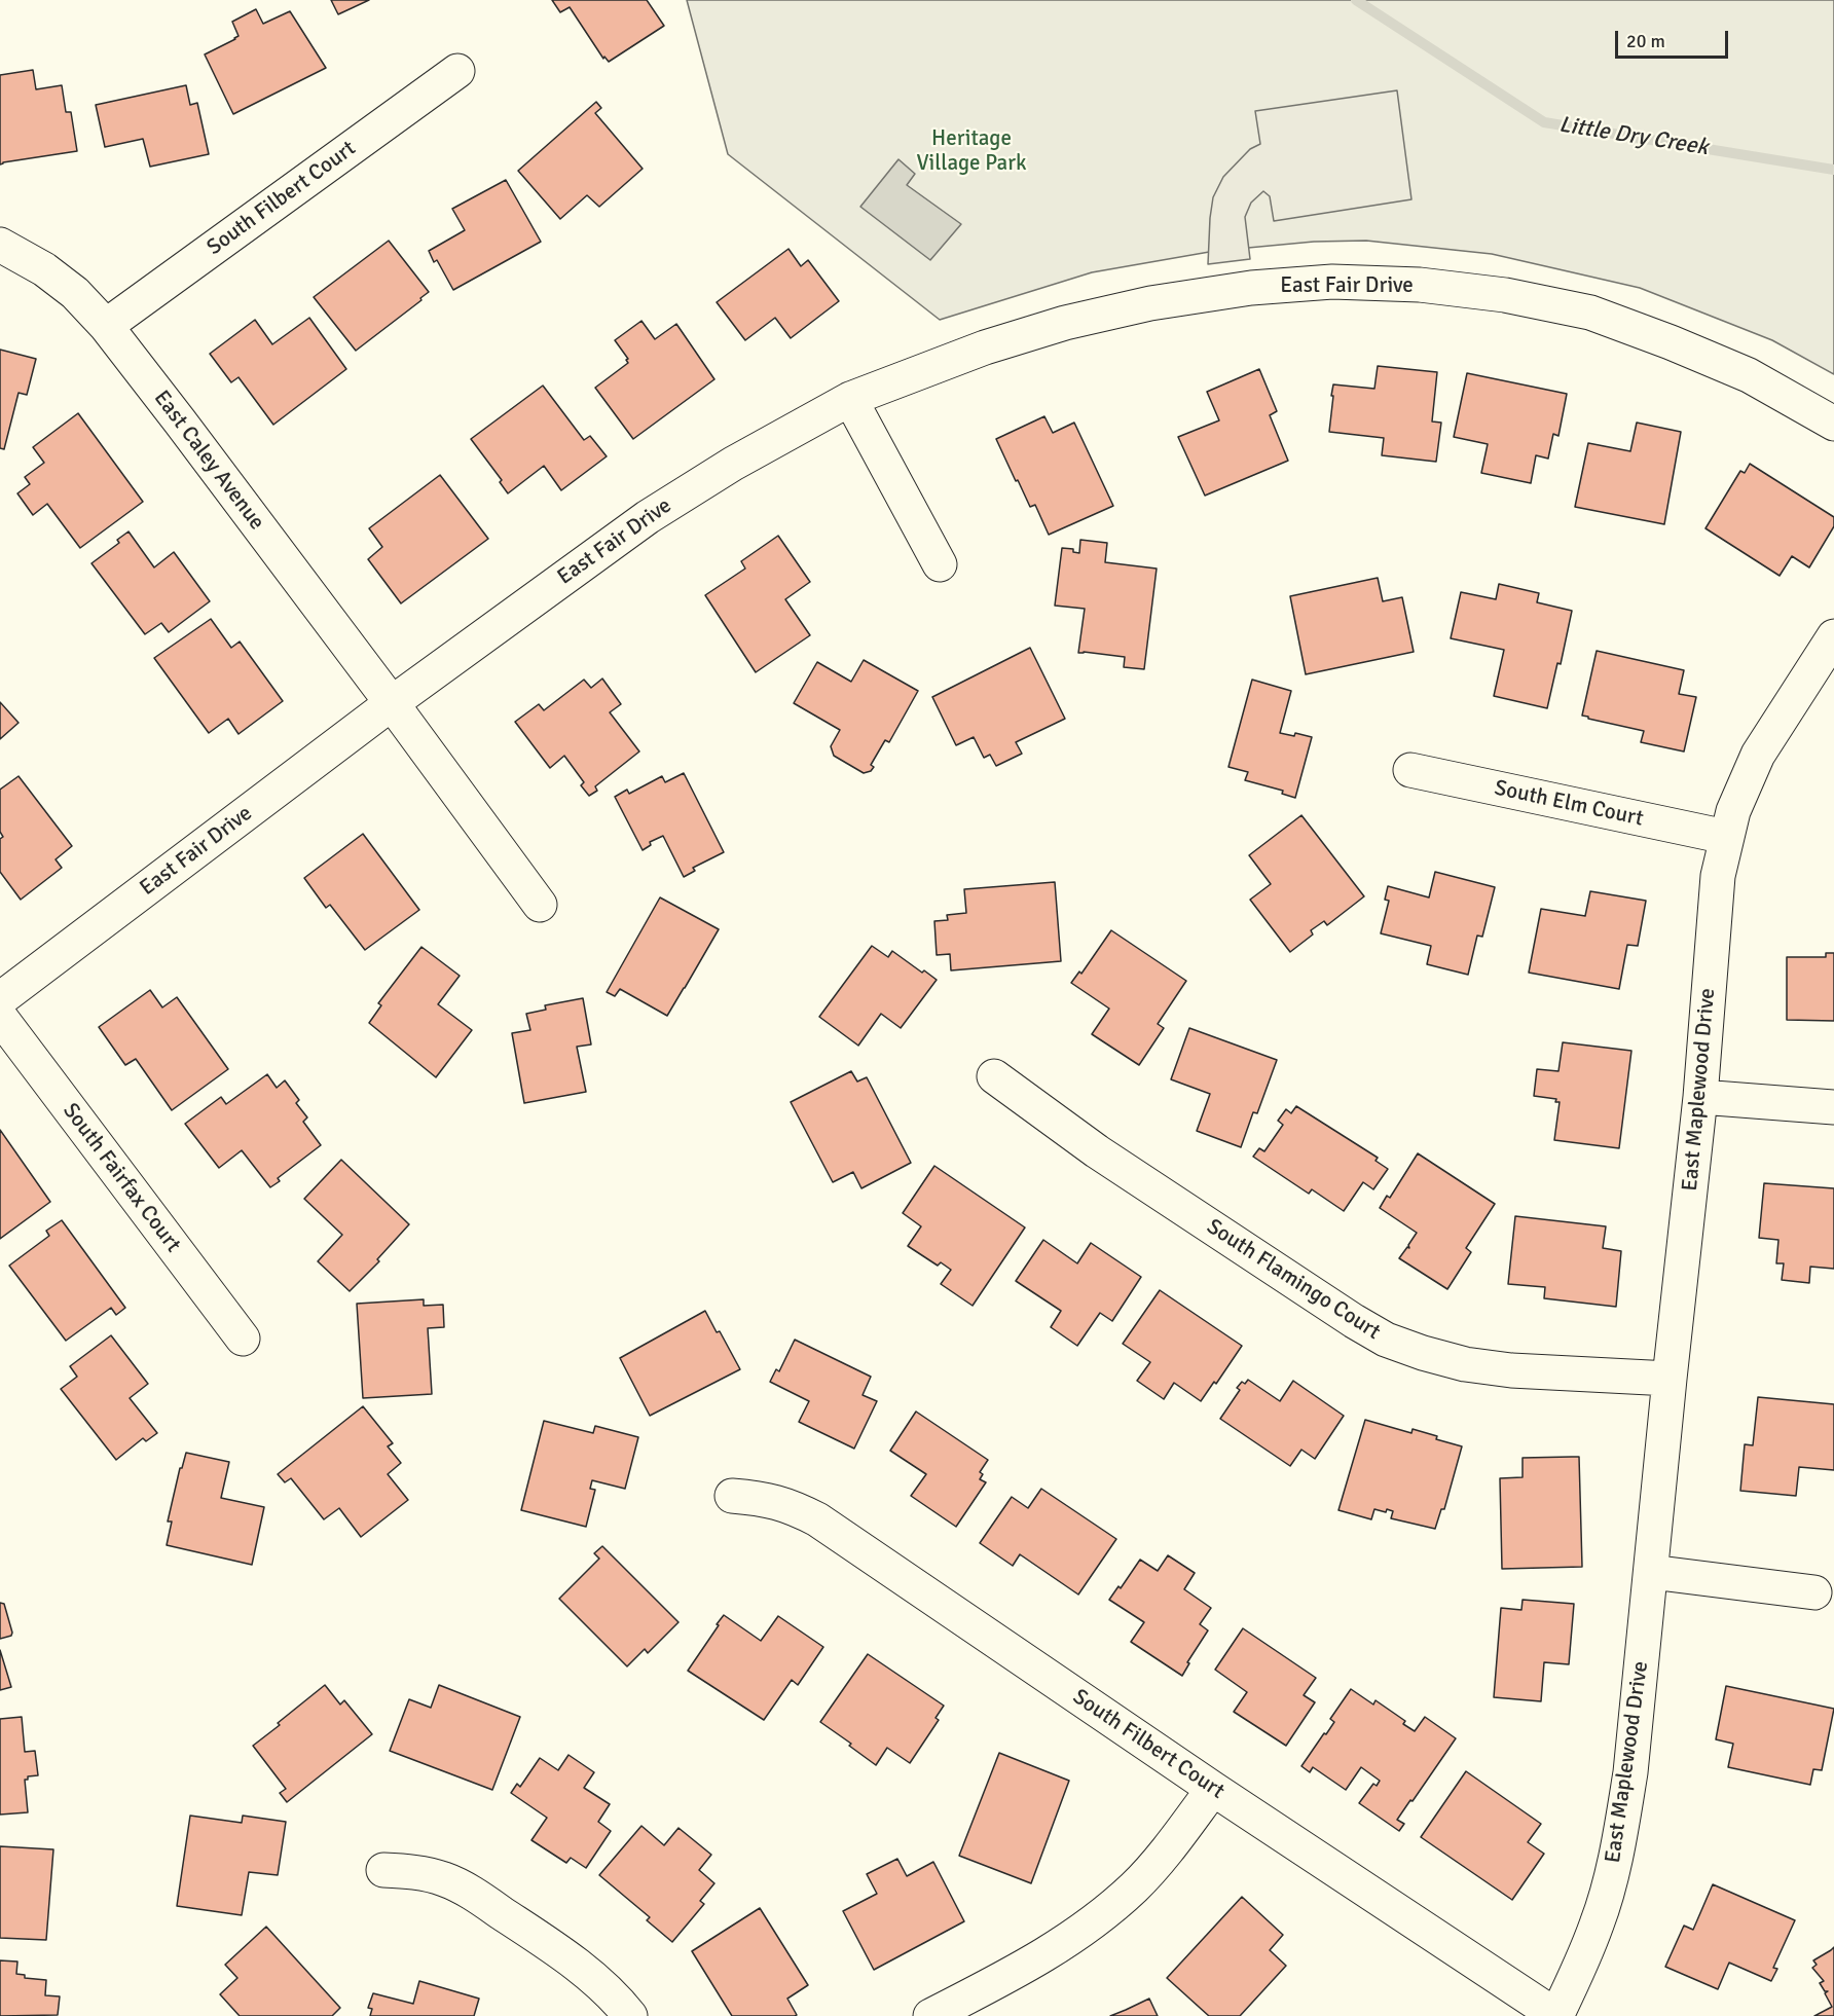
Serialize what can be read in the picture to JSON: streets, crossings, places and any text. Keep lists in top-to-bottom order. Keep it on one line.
{"streets":{"street":["South Filbert Court","East Fair Drive","East Caley Avenue","South Elm Court","East Maplewood Drive","South Fairfax Court","South Flamingo Court"]},"crossings":[["South Filbert Court","East Caley Avenue"],["South Filbert Court","East Maplewood Drive"],["East Fair Drive","East Caley Avenue"],["South Elm Court","East Maplewood Drive"],["East Maplewood Drive","South Flamingo Court"]],"water":["Little Dry Creek"],"parks":["Heritage Village Park"],"scale_bar":"20 m"}
